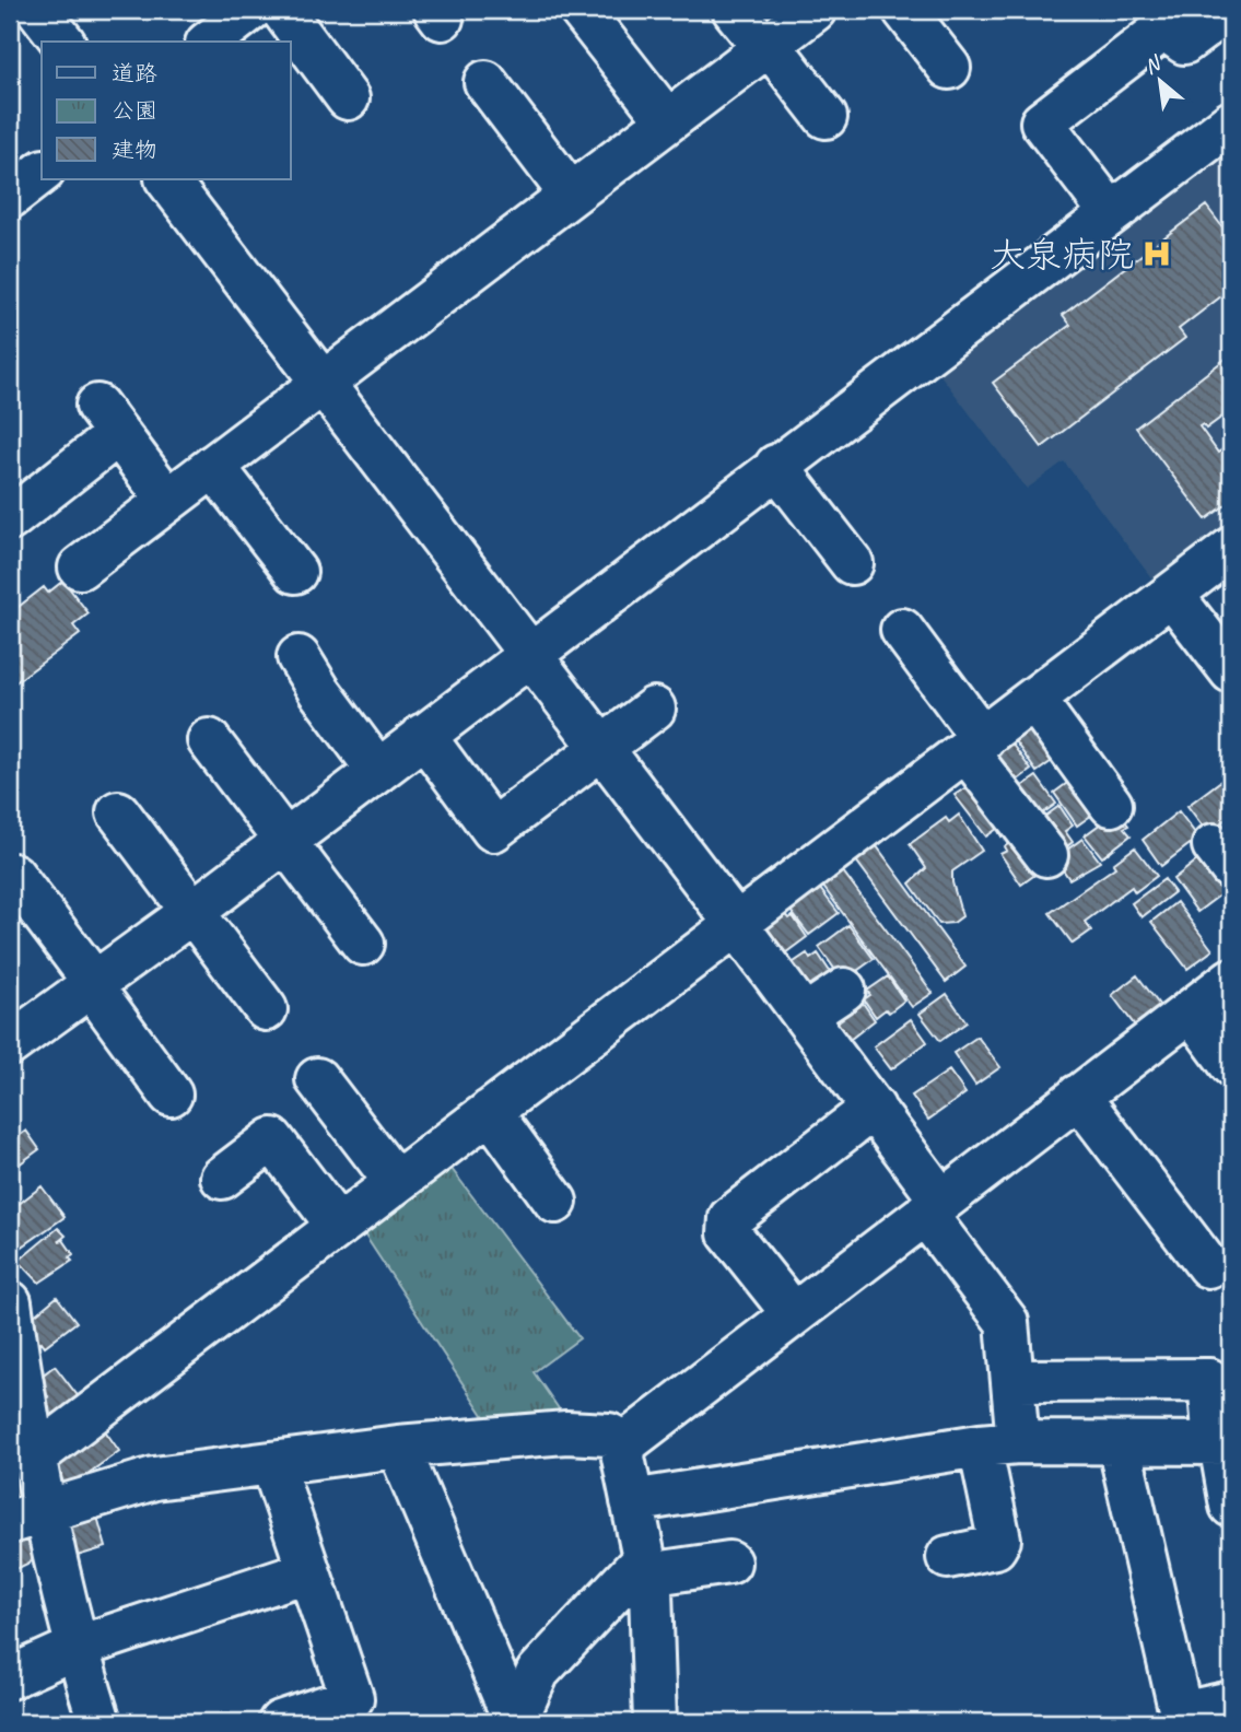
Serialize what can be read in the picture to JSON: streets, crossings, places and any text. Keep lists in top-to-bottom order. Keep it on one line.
{"places":{"hospital":["大泉病院"]},"legend":["道路","公園","建物"],"north":"top left"}
